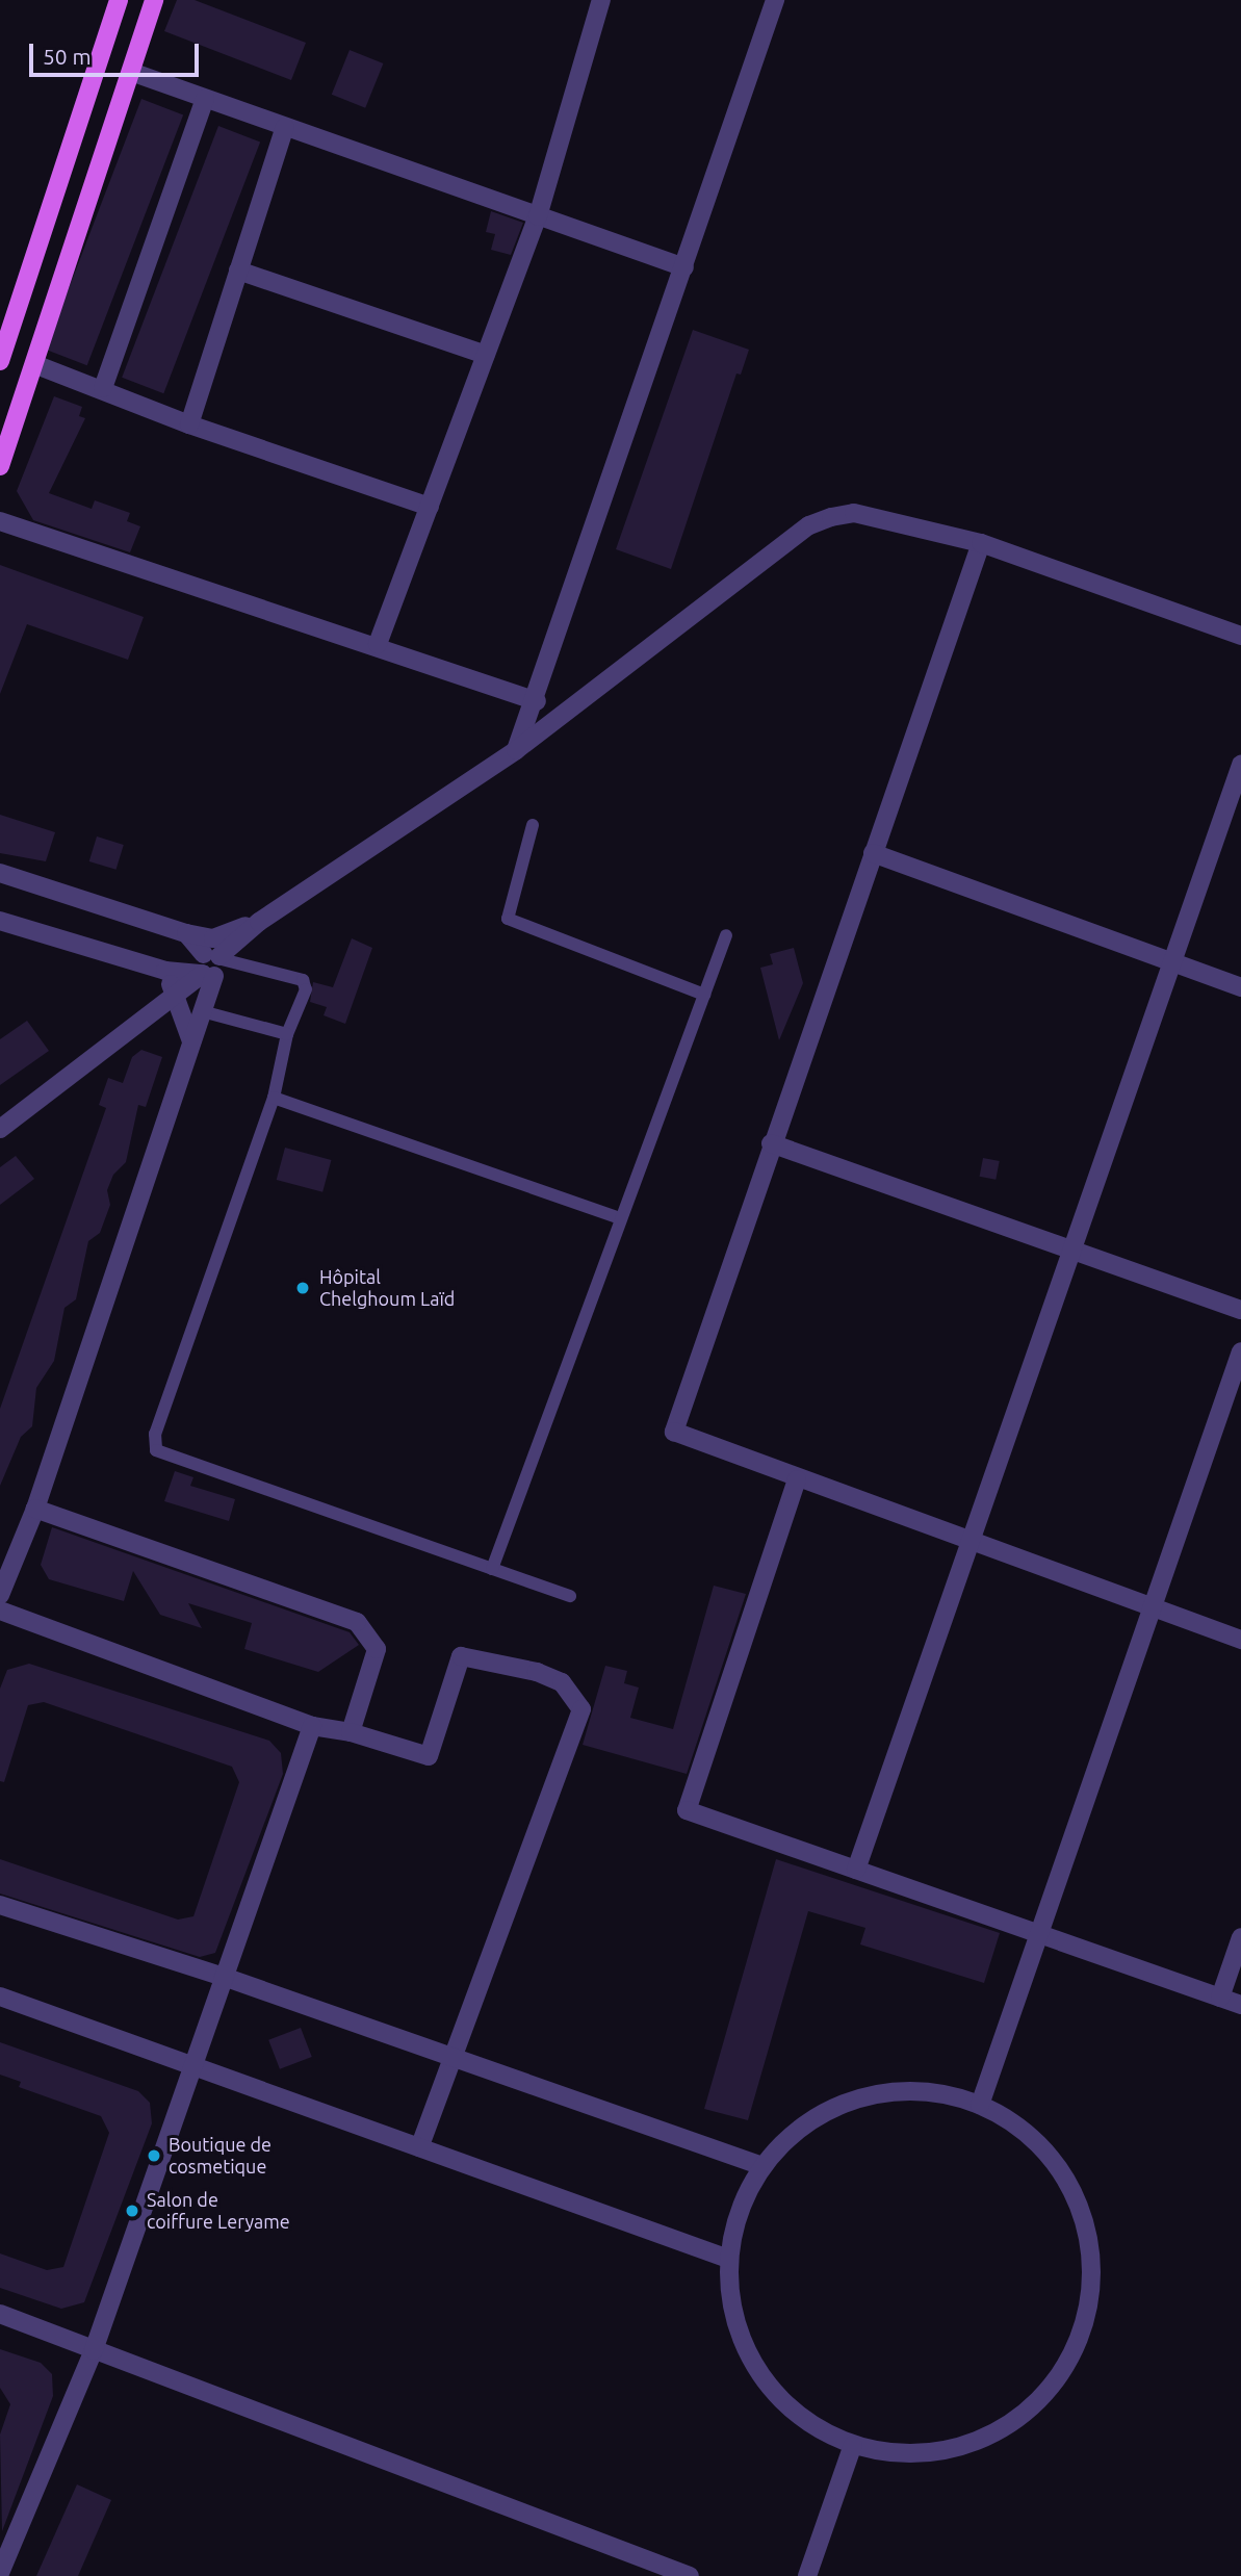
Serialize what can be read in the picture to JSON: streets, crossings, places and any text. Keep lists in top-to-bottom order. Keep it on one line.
{"places":["Hôpital Chelghoum Laïd","Boutique de cosmetique","Salon de coiffure Leryame"],"scale_bar":"50 m"}
